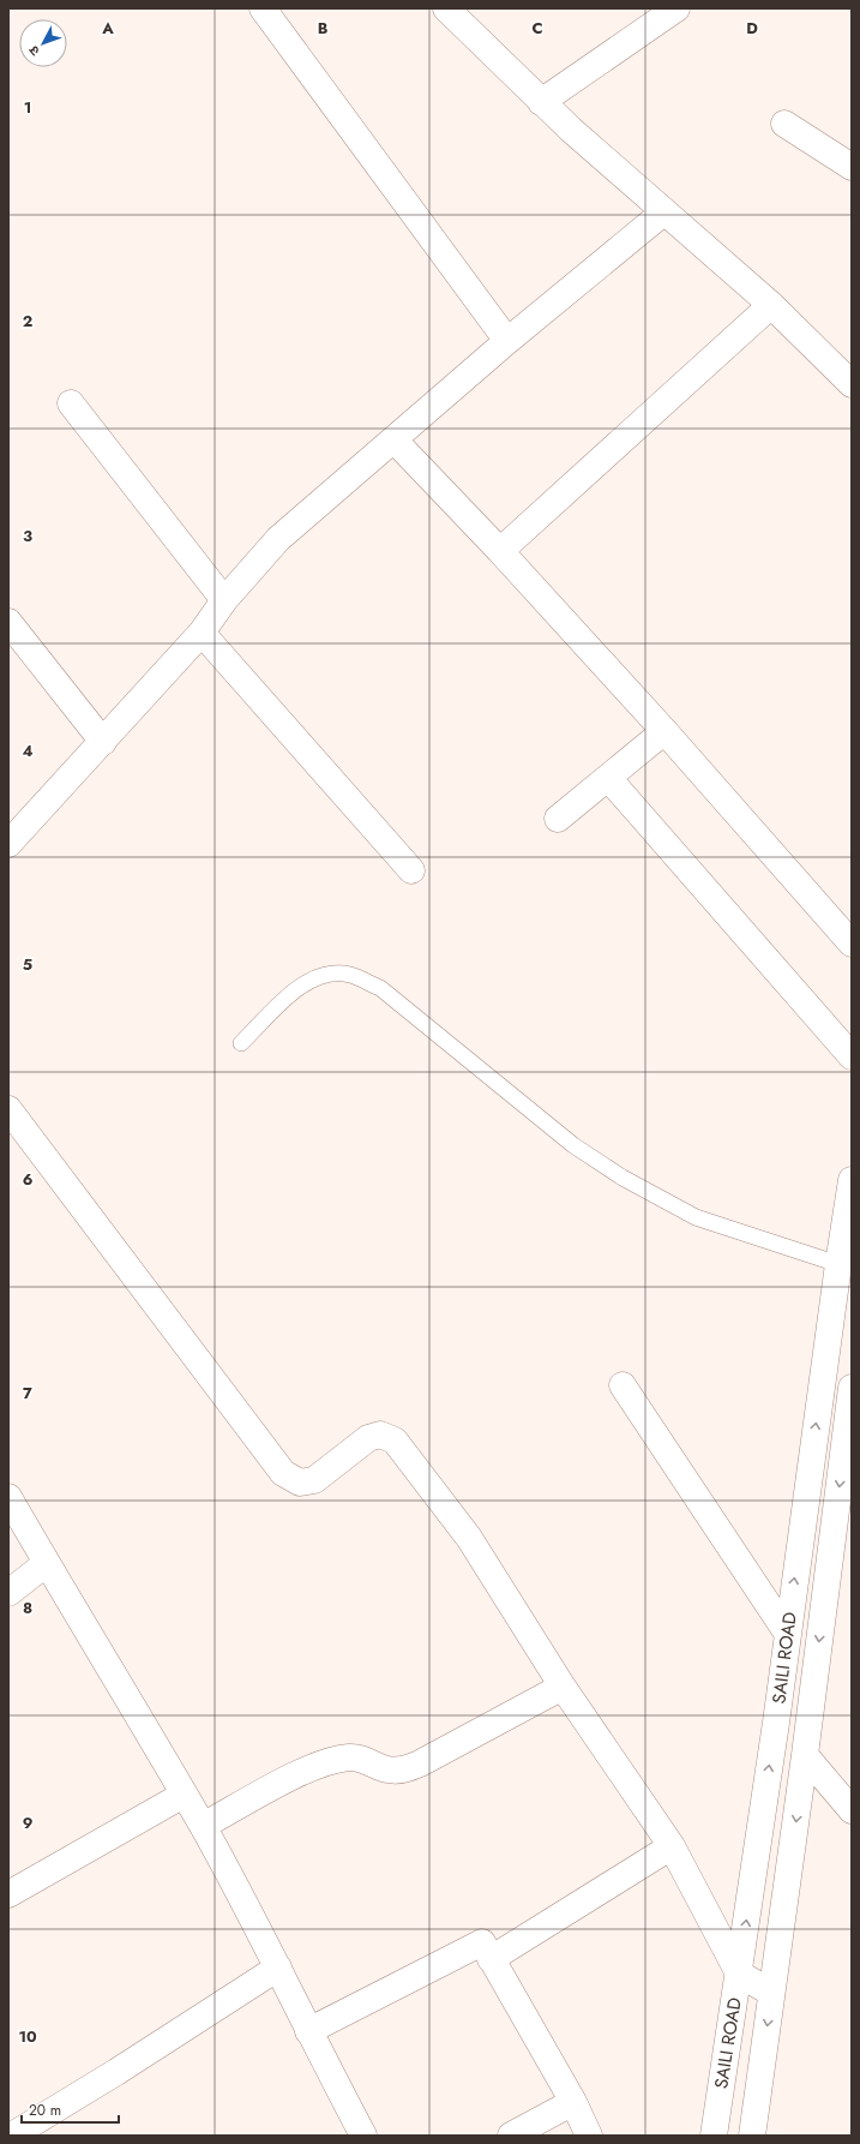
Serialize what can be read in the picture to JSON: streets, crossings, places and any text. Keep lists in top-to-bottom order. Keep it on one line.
{"streets":{"street":["SAILI ROAD"]},"scale_bar":"20 m","north":"bottom left","grid":{"columns":["A","B","C","D"],"rows":["1","2","3","4","5","6","7","8","9","10"]}}
